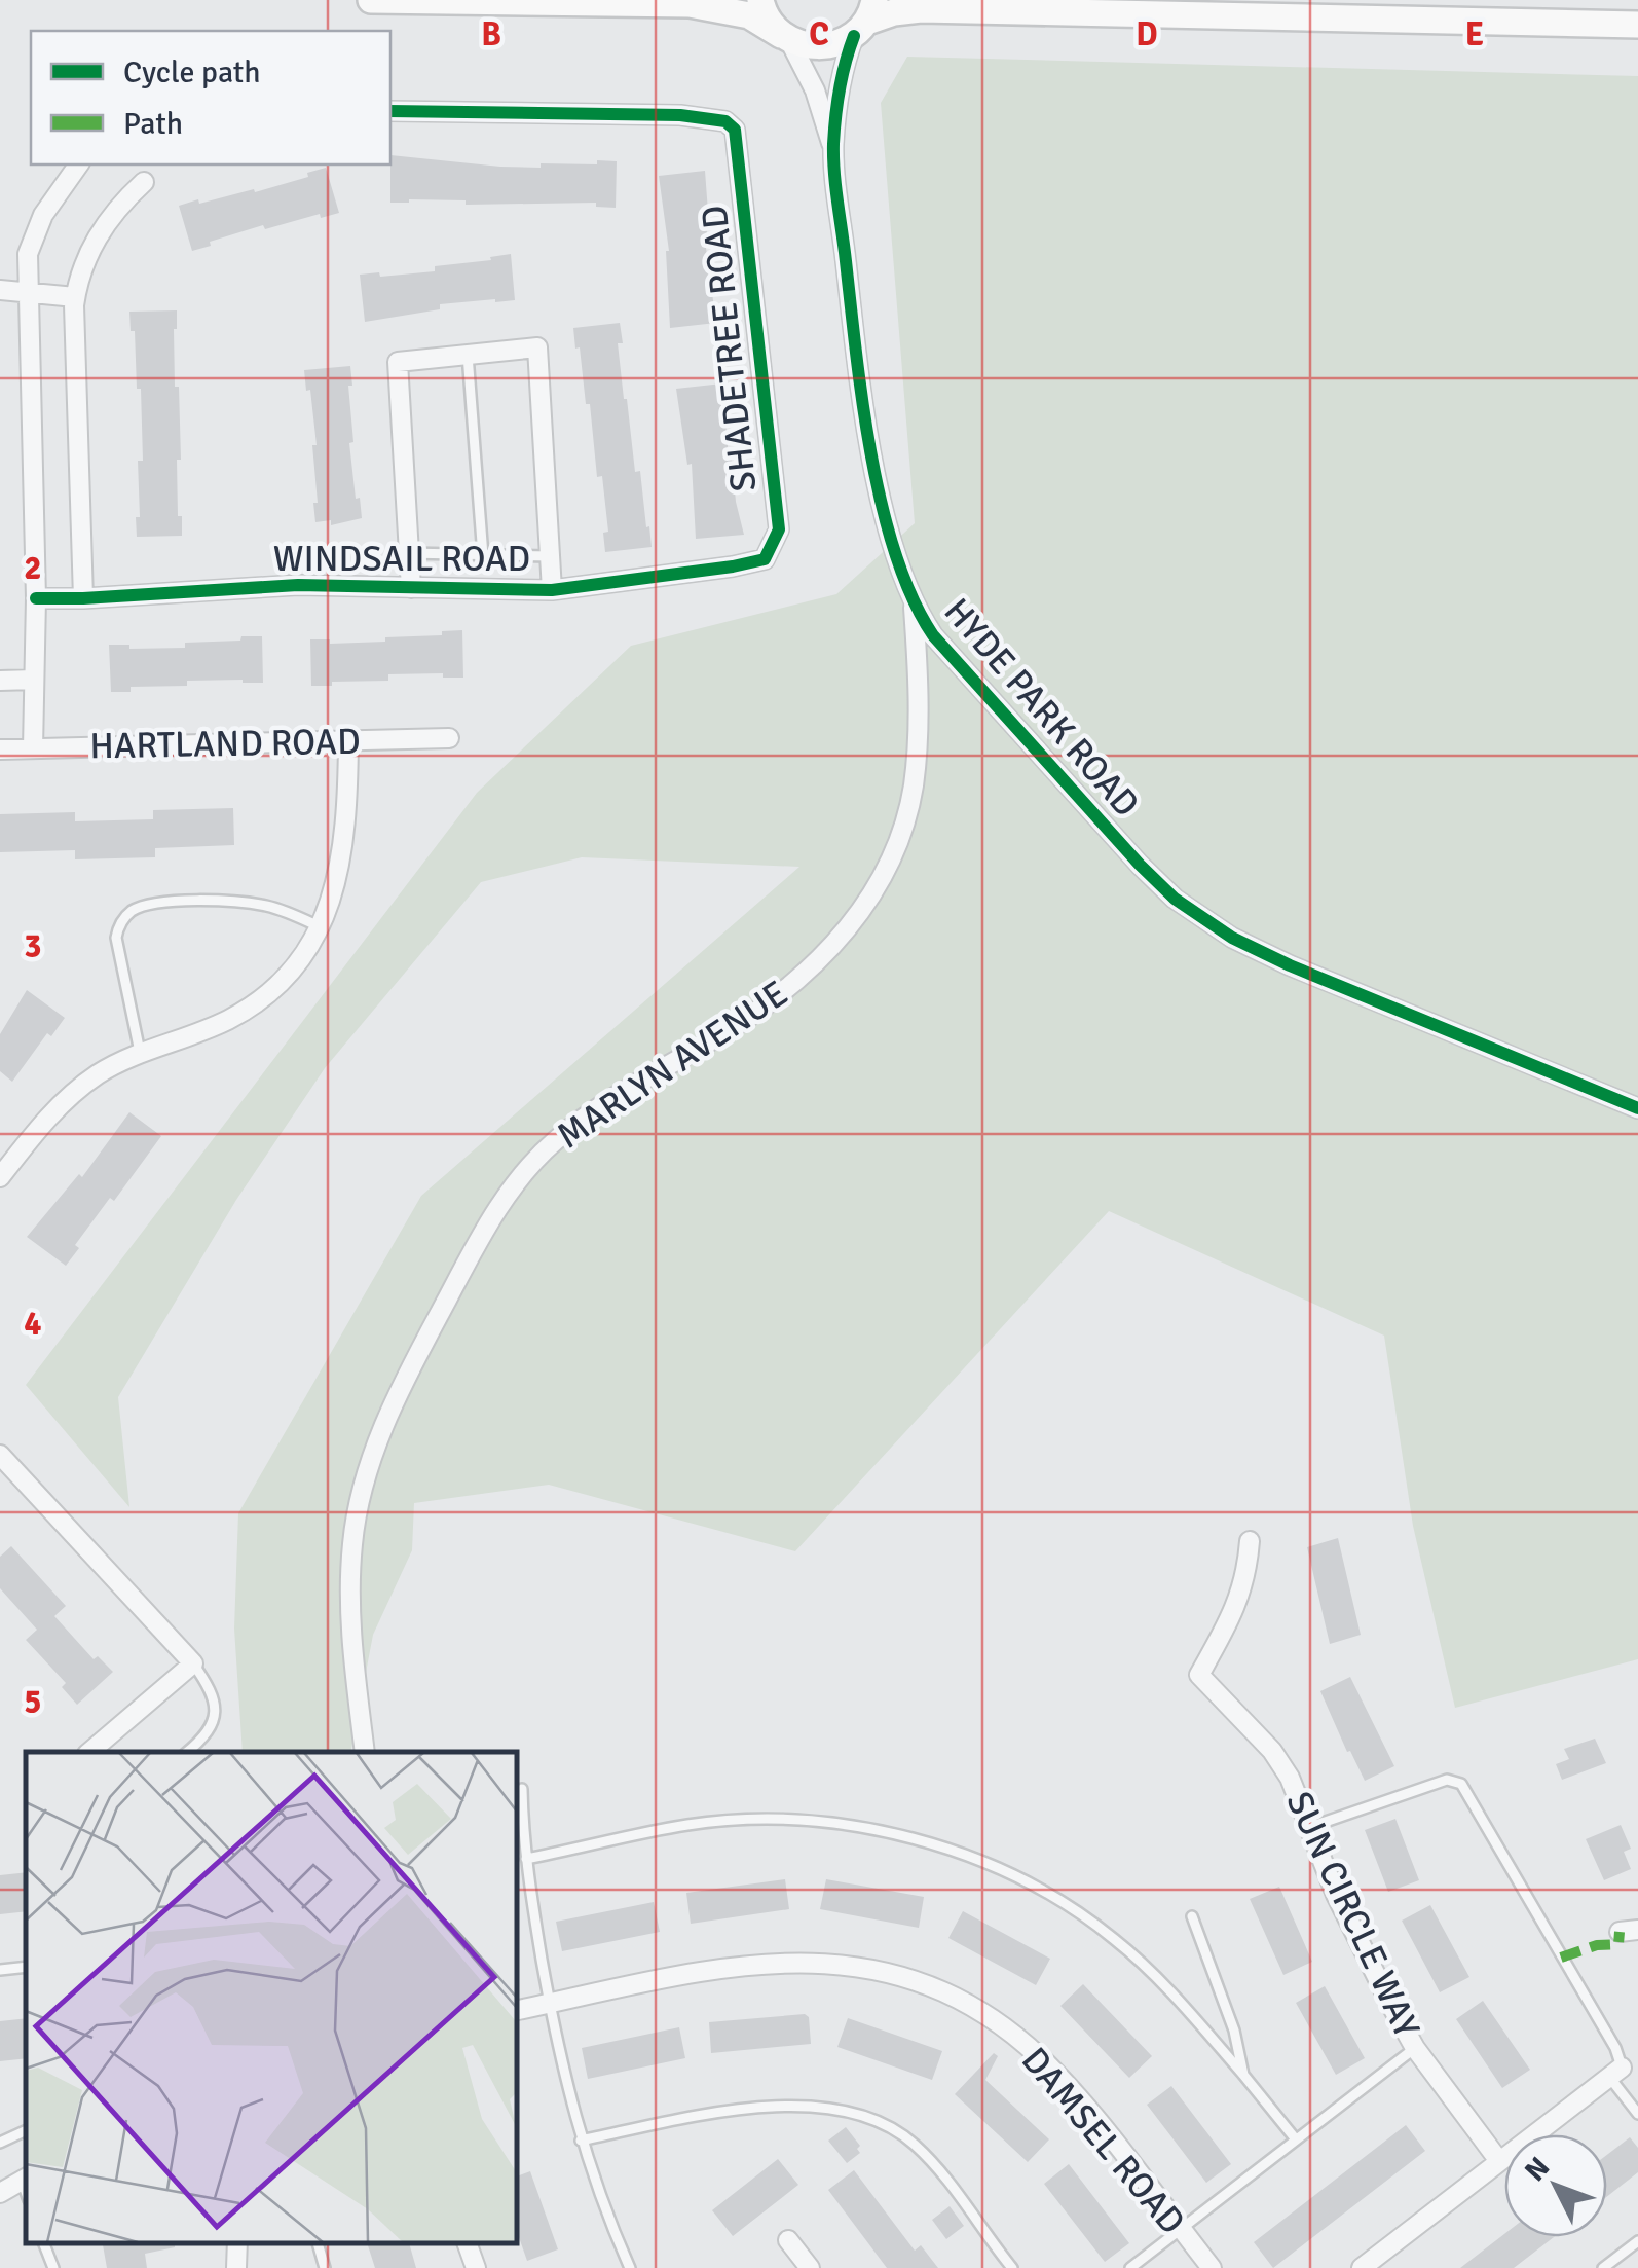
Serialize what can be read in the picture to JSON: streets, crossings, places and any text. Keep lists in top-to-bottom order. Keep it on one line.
{"streets":{"street":["SHADETREE ROAD","WINDSAIL ROAD","HYDE PARK ROAD","HARTLAND ROAD","MARLYN AVENUE","SUN CIRCLE WAY","DAMSEL ROAD"]},"crossings":[["SHADETREE ROAD","WINDSAIL ROAD"],["HYDE PARK ROAD","MARLYN AVENUE"]],"legend":["Cycle path","Path"],"north":"top left","grid":{"columns":["B","C","D","E"],"rows":["2","3","4","5"]}}
